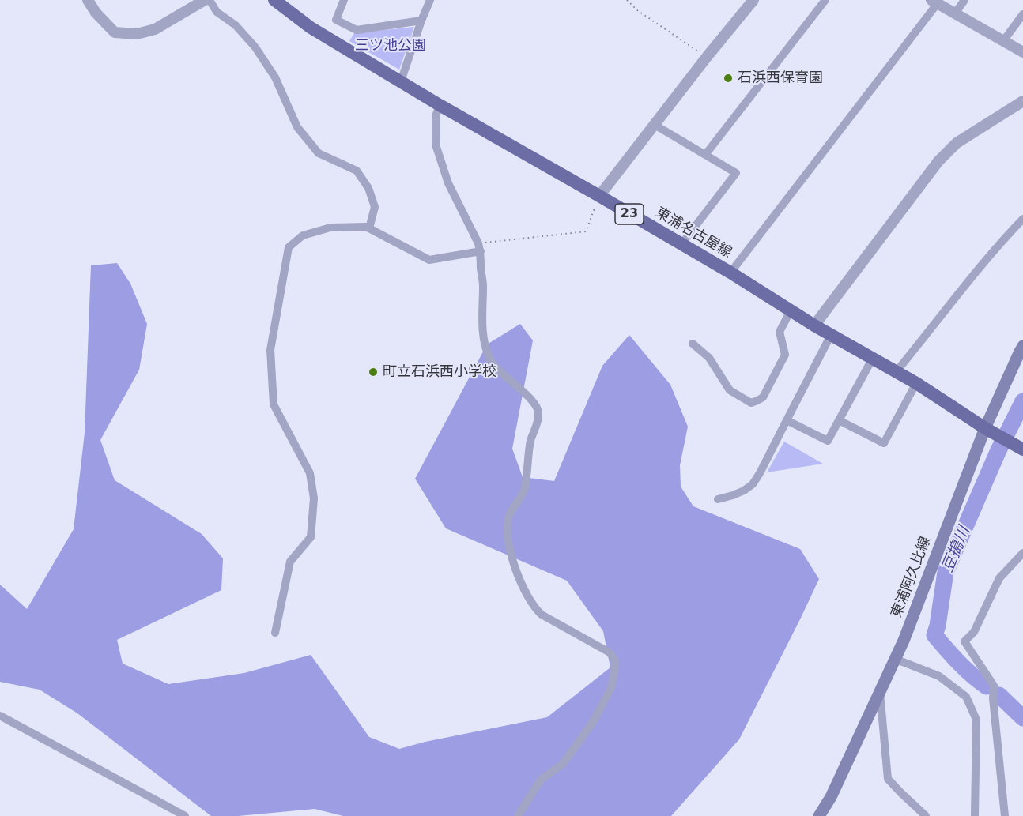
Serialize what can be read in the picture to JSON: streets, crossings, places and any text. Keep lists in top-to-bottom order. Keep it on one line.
{"streets":{"main road":["23","東浦名古屋線","東浦阿久比線"]},"crossings":[["東浦名古屋線","東浦阿久比線"]],"water":["豆搗川"],"parks":["三ツ池公園"],"places":["石浜西保育園","町立石浜西小学校"]}
